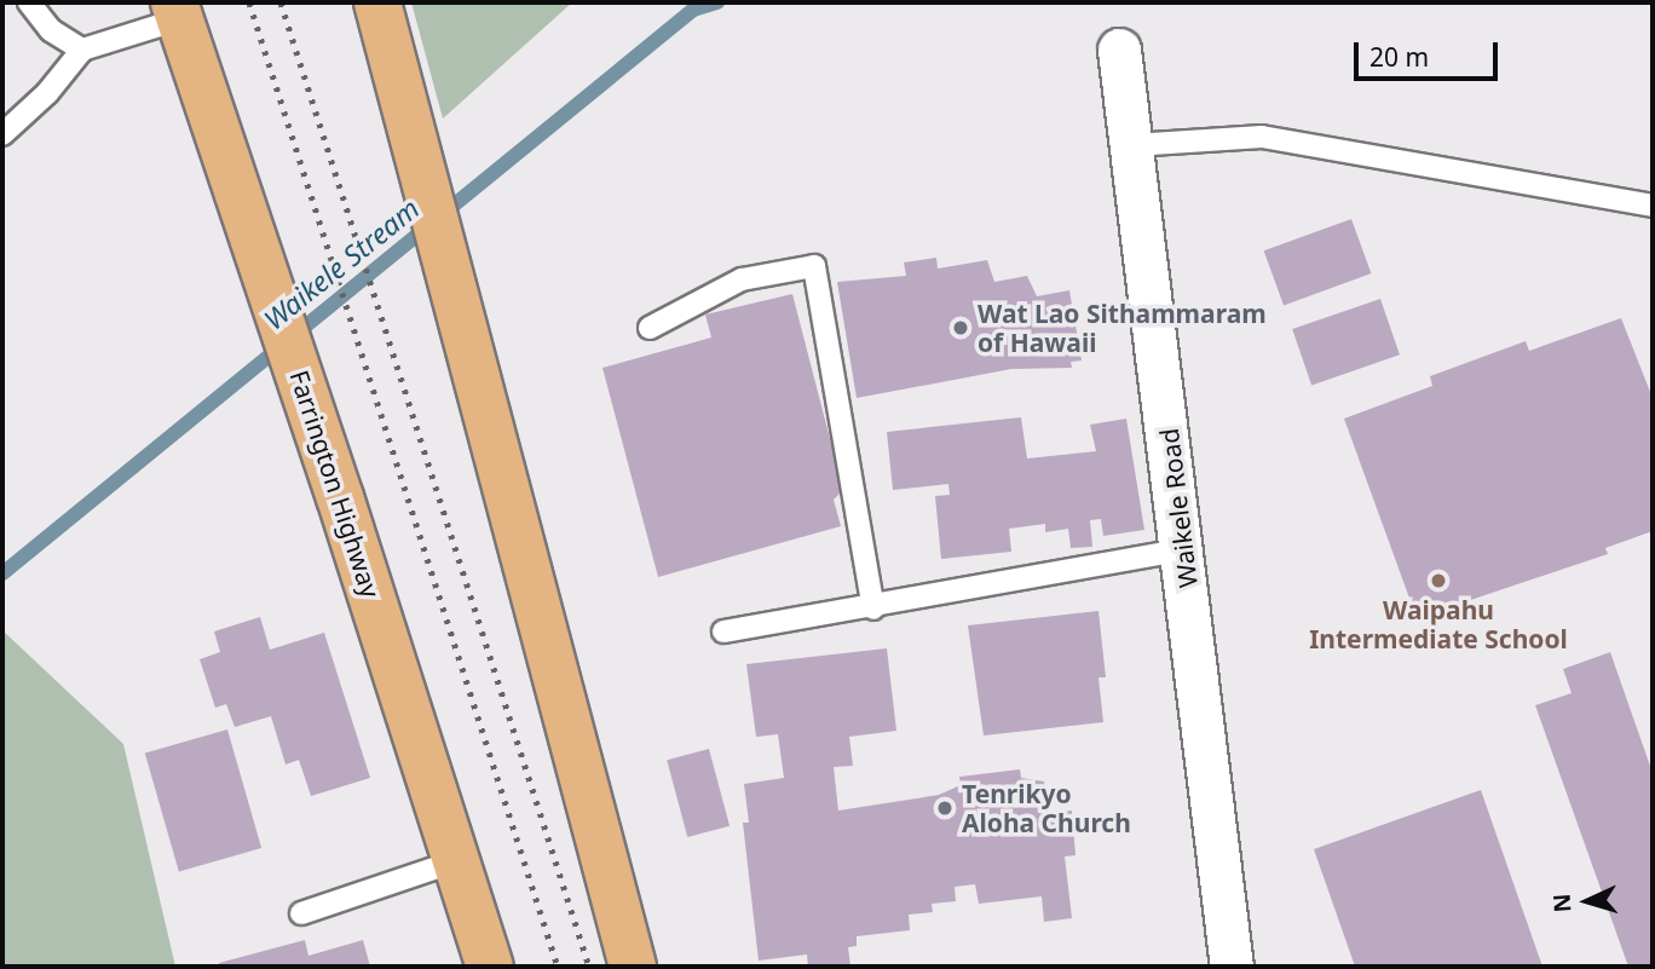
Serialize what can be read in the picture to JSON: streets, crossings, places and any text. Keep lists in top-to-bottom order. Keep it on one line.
{"streets":{"main road":["Farrington Highway"],"street":["Waikele Road"]},"water":["Waikele Stream"],"places":["Wat Lao Sithammaram of Hawaii","Waipahu Intermediate School","Tenrikyo Aloha Church"],"scale_bar":"20 m","north":"left"}
